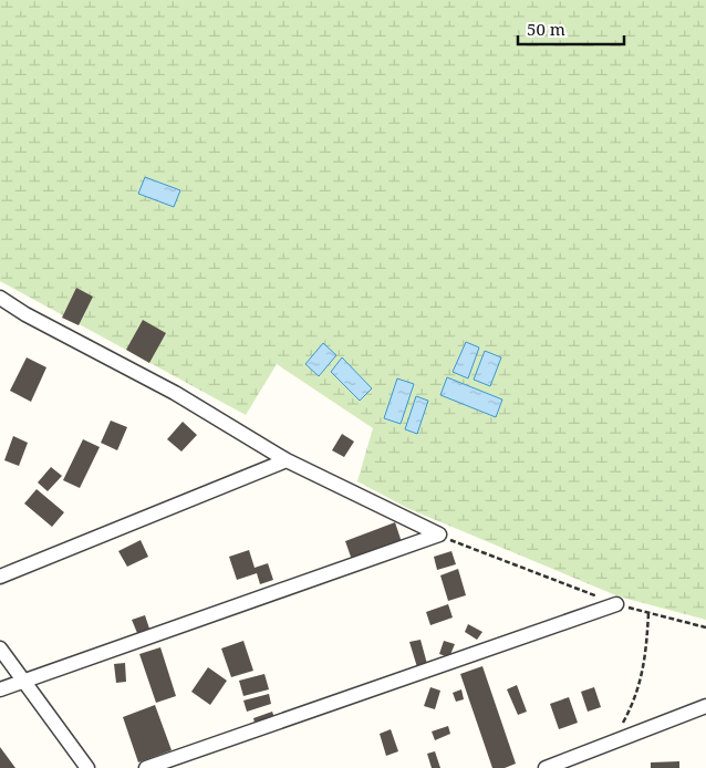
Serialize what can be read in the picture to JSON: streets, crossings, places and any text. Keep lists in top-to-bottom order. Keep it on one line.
{"scale_bar":"50 m"}
